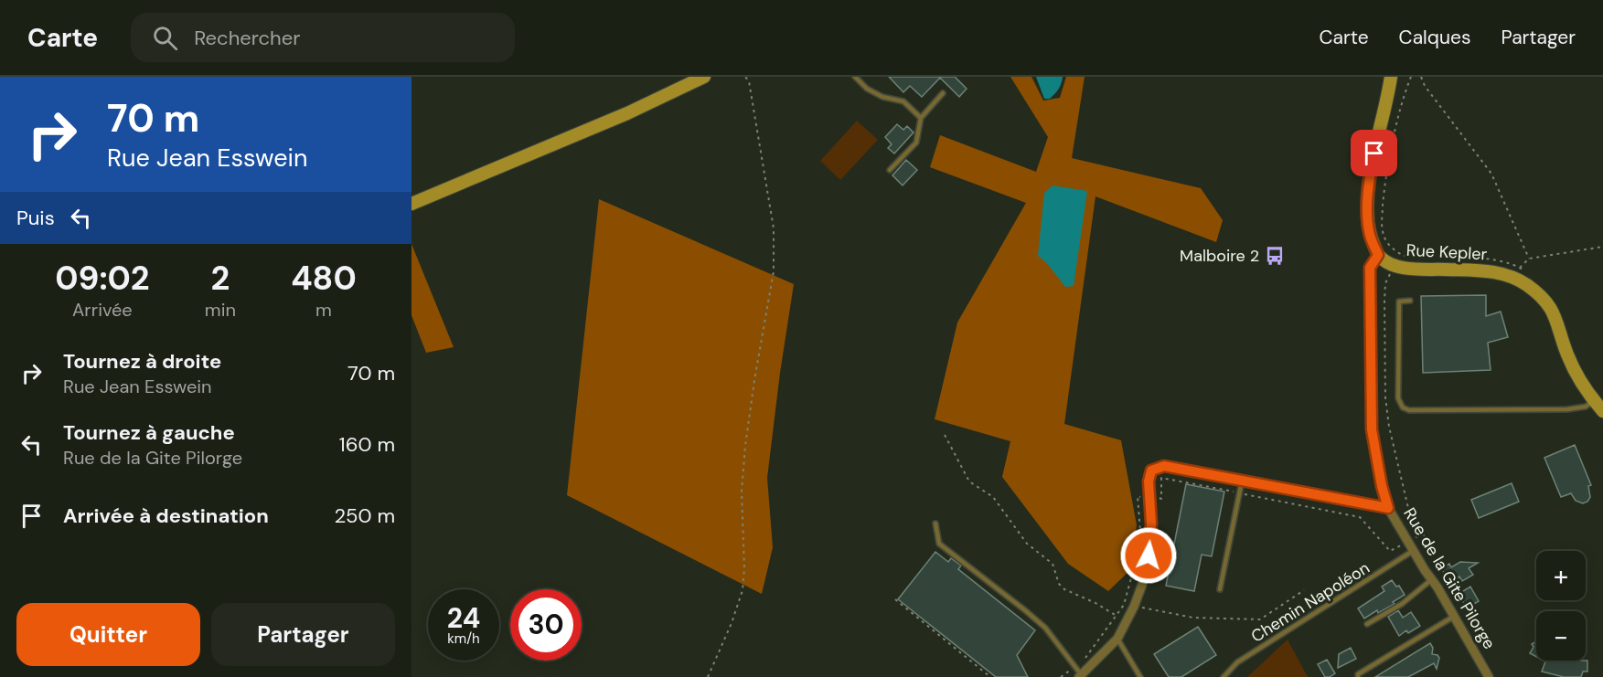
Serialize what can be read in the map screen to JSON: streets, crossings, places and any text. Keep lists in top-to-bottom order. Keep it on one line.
{"streets":{"street":["Rue Kepler","Rue de la Gite Pilorge"],"lane":["Chemin Napoléon"]},"crossings":[["Rue Kepler","Rue de la Gite Pilorge"],["Rue de la Gite Pilorge","Chemin Napoléon"]],"places":{"bus stop":["Malboire 2"]},"page":{"header":"Carte","search":"Rechercher","nav":["Carte","Calques","Partager"],"turn":["70 m","Rue Jean Esswein"],"then":"Puis","eta":["09:02","Arrivée","2","min","480","m"],"list":[{"name":"Tournez à droite","note":"Rue Jean Esswein","value":"70 m"},{"name":"Tournez à gauche","note":"Rue de la Gite Pilorge","value":"160 m"},{"name":"Arrivée à destination","value":"250 m"}],"map_buttons":["+","−"],"speed":"24 km/h","limit":"30","buttons":["Quitter","Partager"]}}
